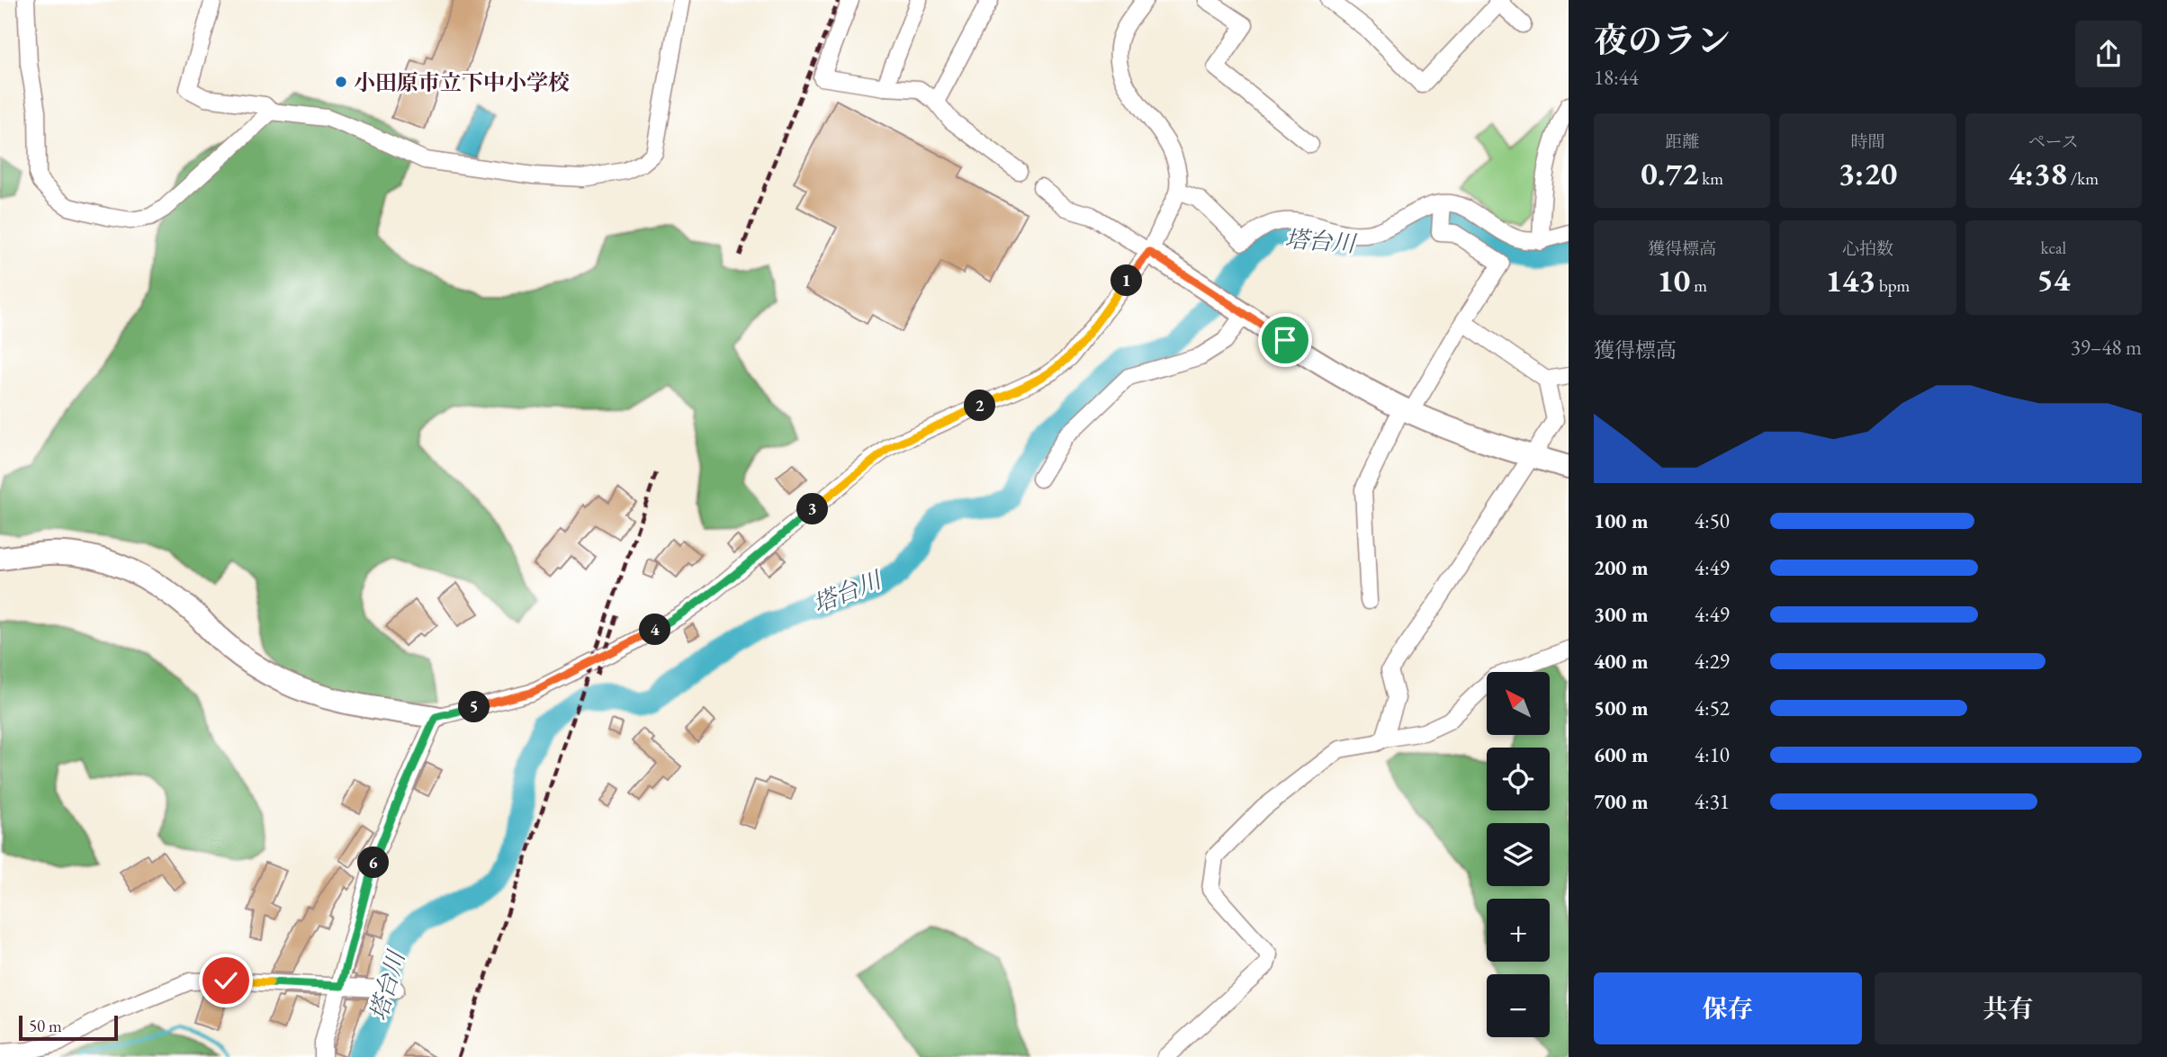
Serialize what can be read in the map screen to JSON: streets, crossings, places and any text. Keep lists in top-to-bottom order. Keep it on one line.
{"water":["塔台川"],"places":["小田原市立下中小学校"],"scale_bar":"50 m","north":"top left","page":{"heading":["夜のラン","18:44"],"stats":[["距離","0.72 km"],["時間","3:20"],["ペース","4:38 /km"],["獲得標高","10 m"],["心拍数","143 bpm"],["kcal","54"]],"pins":["1","2","3","4","5","6"],"chart":["獲得標高","39–48 m"],"list":[{"name":"100 m","note":"4:50"},{"name":"200 m","note":"4:49"},{"name":"300 m","note":"4:49"},{"name":"400 m","note":"4:29"},{"name":"500 m","note":"4:52"},{"name":"600 m","note":"4:10"},{"name":"700 m","note":"4:31"}],"map_buttons":["+","−"],"buttons":["保存","共有"],"scale":"50 m"}}
